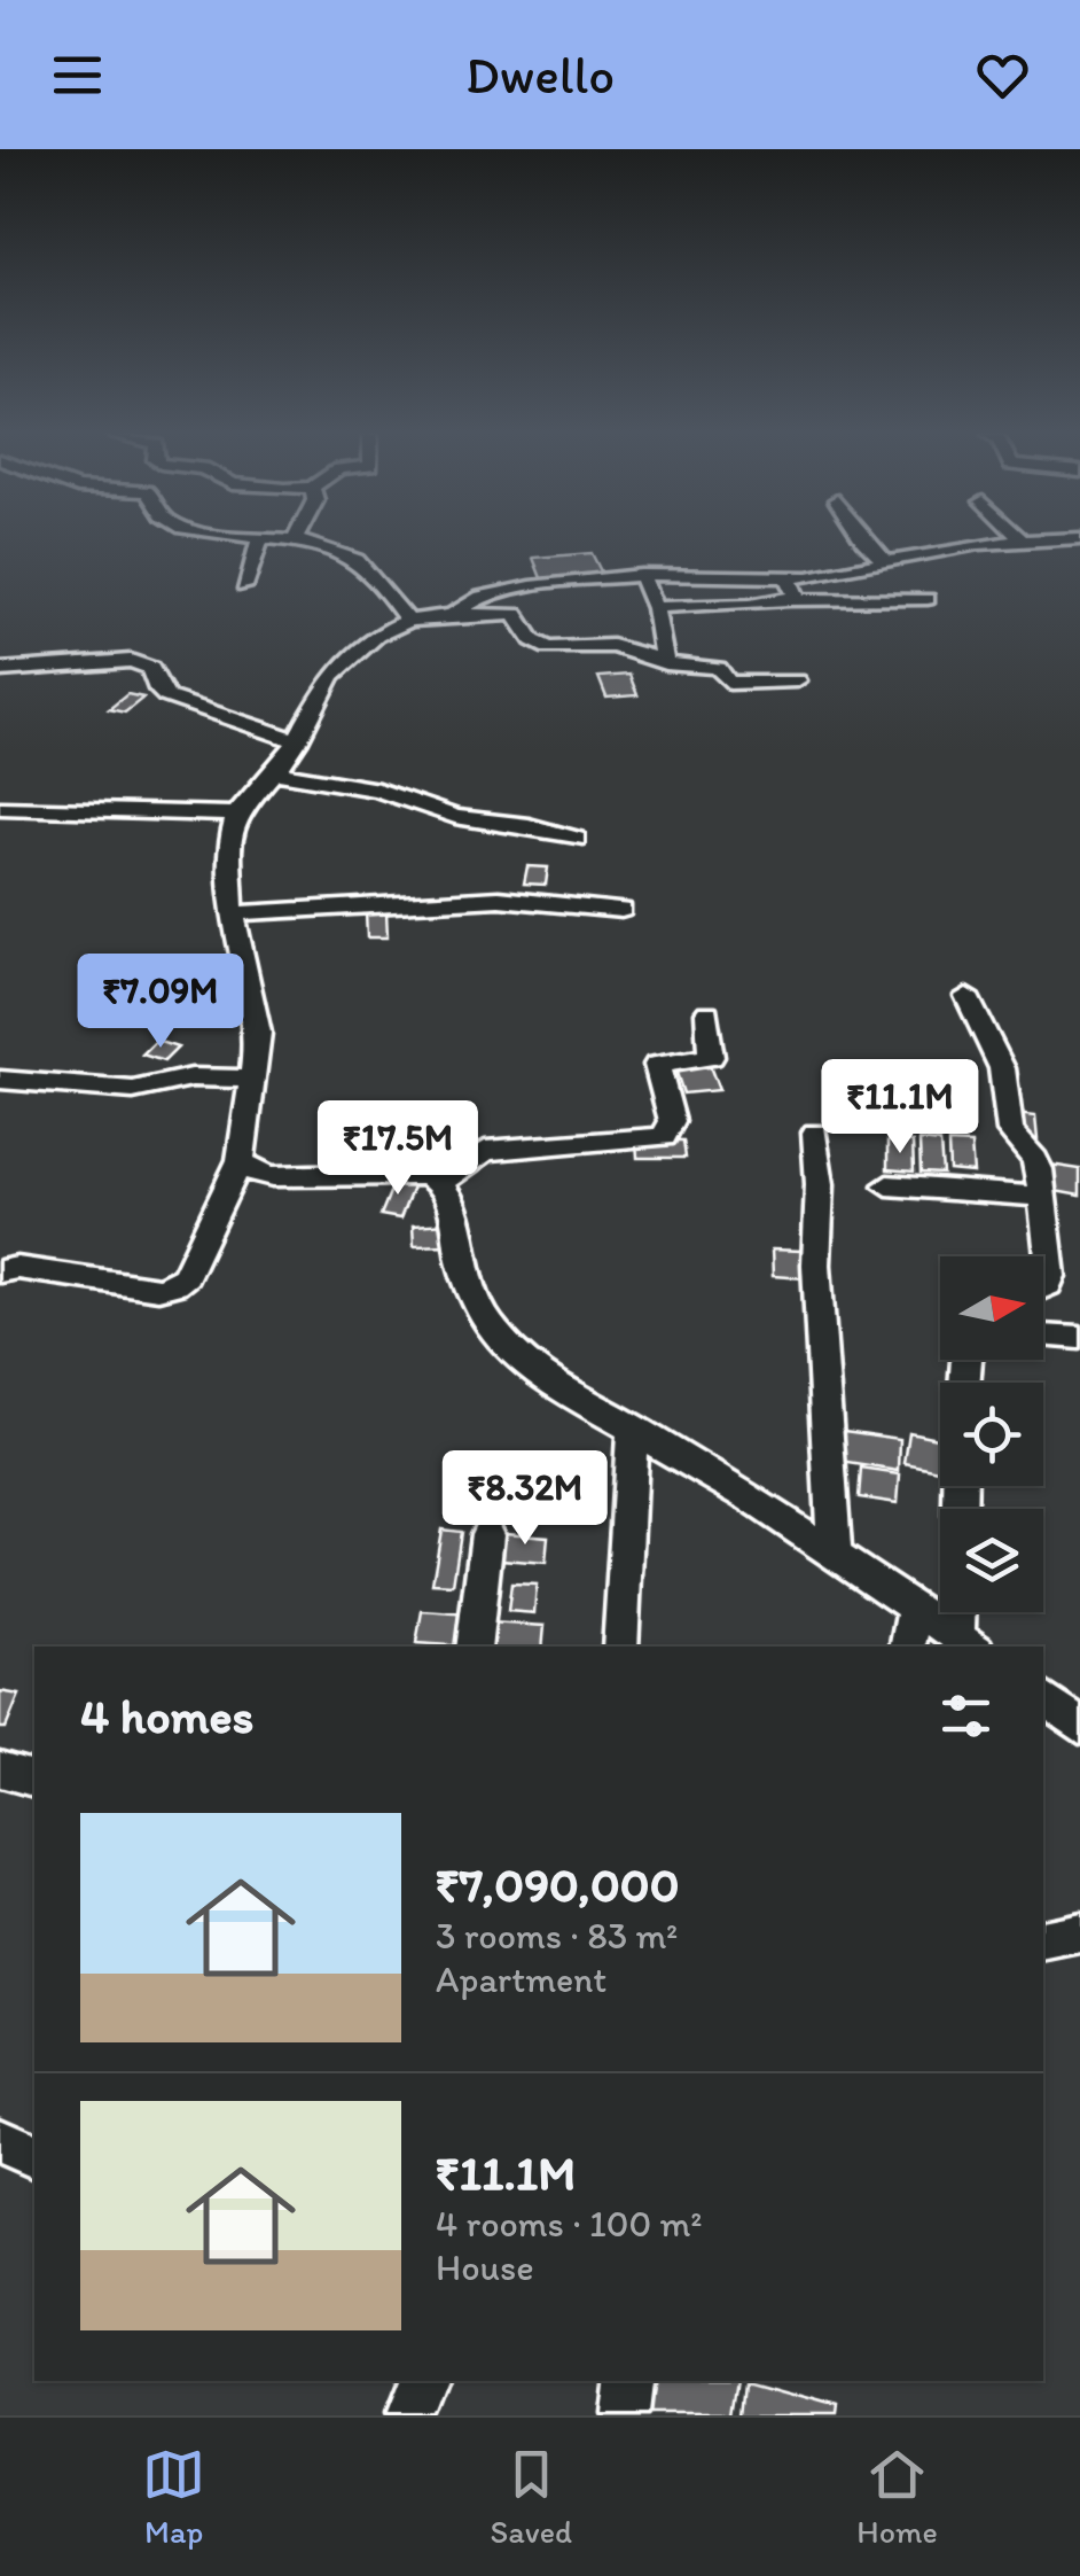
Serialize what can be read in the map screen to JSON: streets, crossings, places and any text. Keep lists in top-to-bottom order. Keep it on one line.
{"north":"right","page":{"header":"Dwello","price":["₹7.09M","₹11.1M","₹17.5M","₹8.32M"],"heading":"4 homes","list":[{"name":"₹7,090,000","note":"3 rooms · 83 m² · Apartment"},{"name":"₹11.1M","note":"4 rooms · 100 m² · House"}],"tabs":["Map","Saved","Home"]}}
